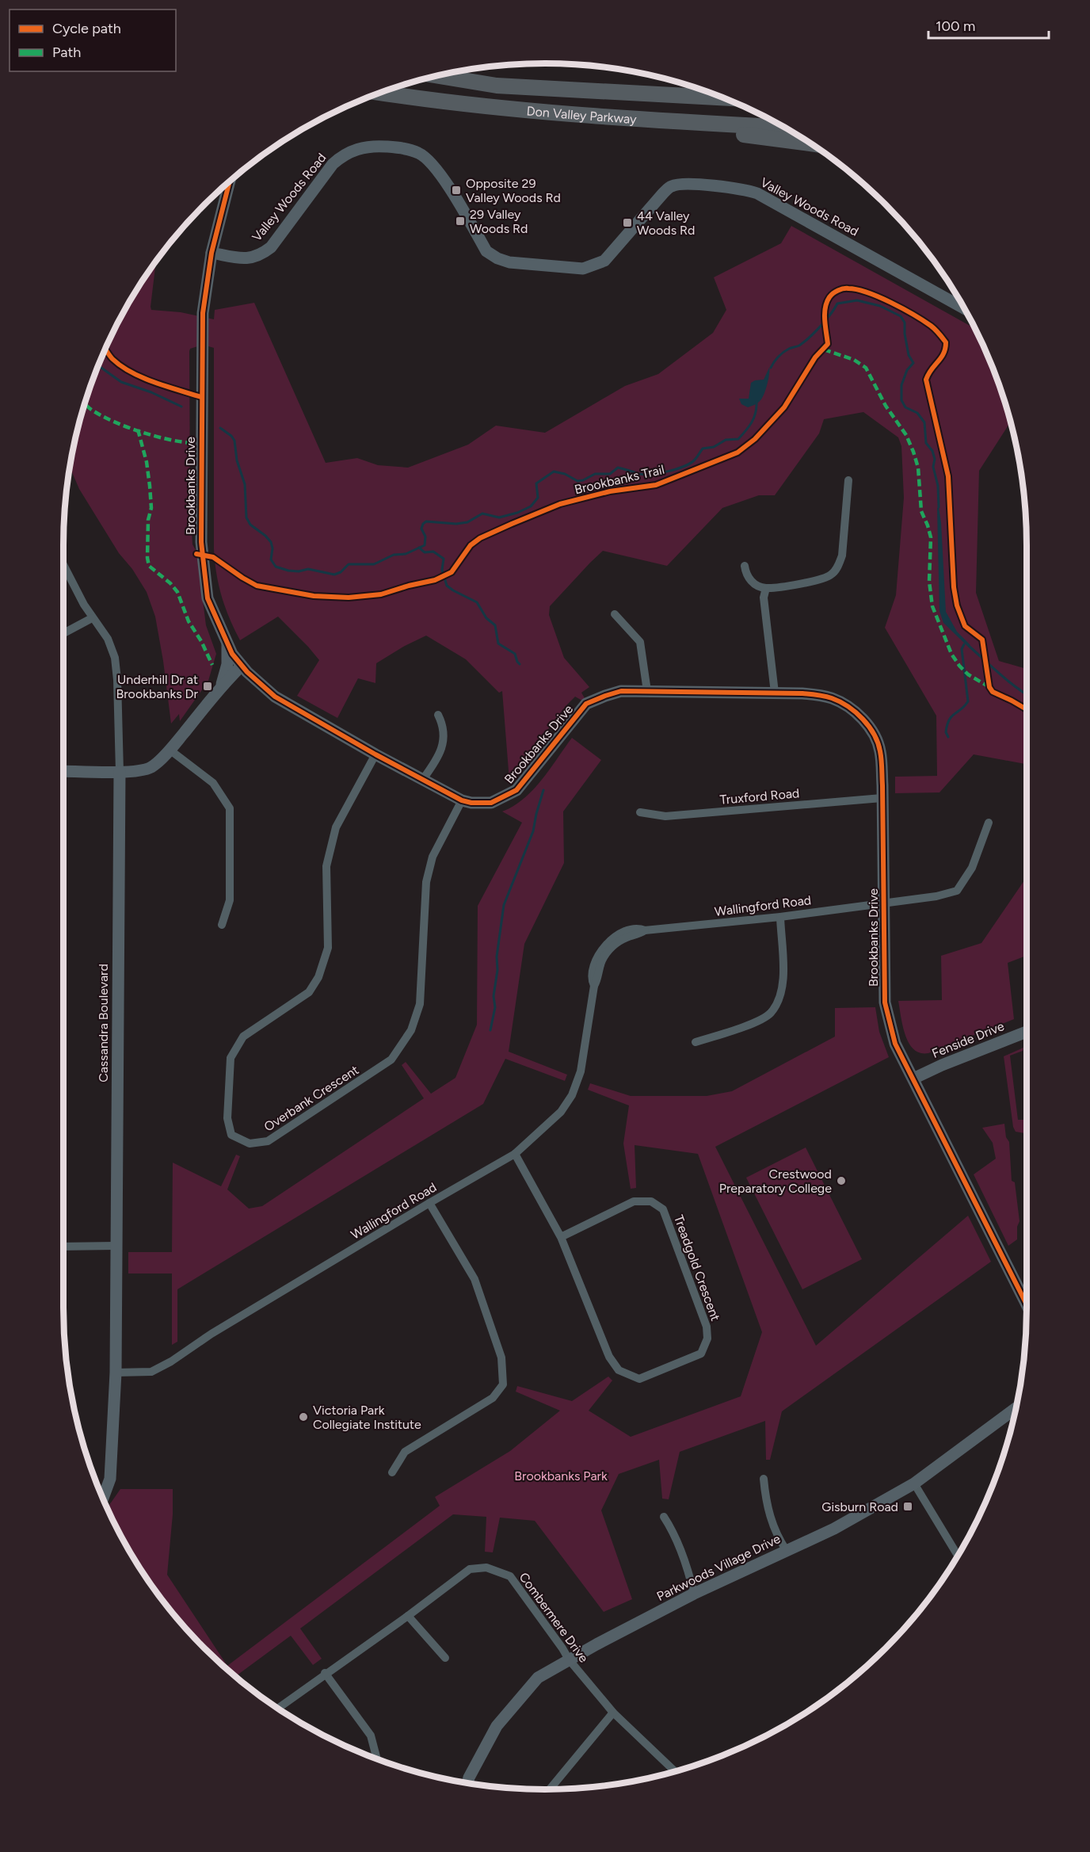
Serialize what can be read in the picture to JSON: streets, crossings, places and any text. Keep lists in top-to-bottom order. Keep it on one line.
{"streets":{"highway":["Don Valley Parkway"],"street":["Valley Woods Road","Brookbanks Drive","Truxford Road","Wallingford Road","Cassandra Boulevard","Fenside Drive","Overbank Crescent","Treadgold Crescent","Parkwoods Village Drive","Combermere Drive"],"cycle path":["Brookbanks Trail"]},"crossings":[["Valley Woods Road","Brookbanks Drive"],["Brookbanks Drive","Truxford Road"],["Brookbanks Drive","Wallingford Road"],["Brookbanks Drive","Fenside Drive"],["Brookbanks Drive","Overbank Crescent"],["Wallingford Road","Cassandra Boulevard"],["Wallingford Road","Treadgold Crescent"],["Parkwoods Village Drive","Combermere Drive"]],"parks":["Brookbanks Park"],"places":{"transit":["Opposite 29 Valley Woods Rd","29 Valley Woods Rd","44 Valley Woods Rd","Underhill Dr at Brookbanks Dr","Gisburn Road"],"other":["Crestwood Preparatory College","Victoria Park Collegiate Institute"]},"legend":["Cycle path","Path"],"scale_bar":"100 m"}
